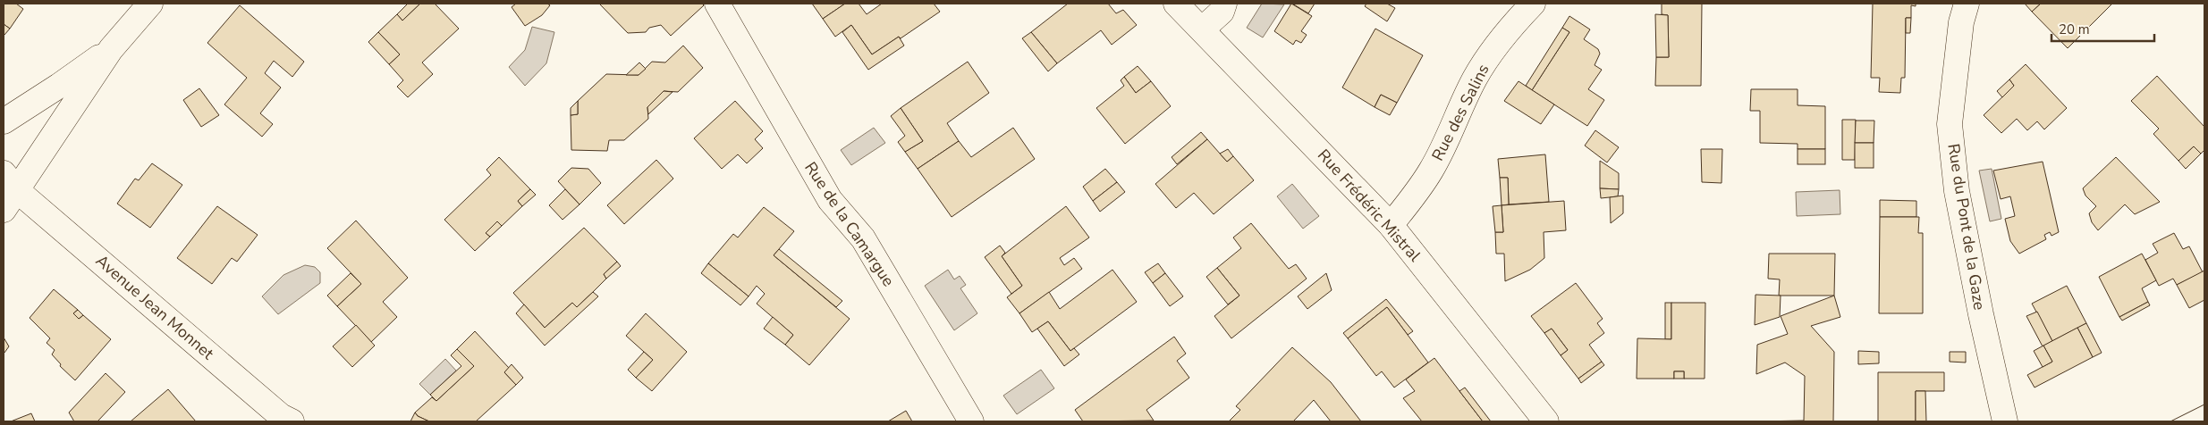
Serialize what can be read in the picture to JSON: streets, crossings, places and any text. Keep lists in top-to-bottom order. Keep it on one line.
{"streets":{"street":["Rue des Salins","Rue Frédéric Mistral","Rue de la Camargue","Rue du Pont de la Gaze","Avenue Jean Monnet"]},"crossings":[["Rue des Salins","Rue Frédéric Mistral"]],"scale_bar":"20 m"}
